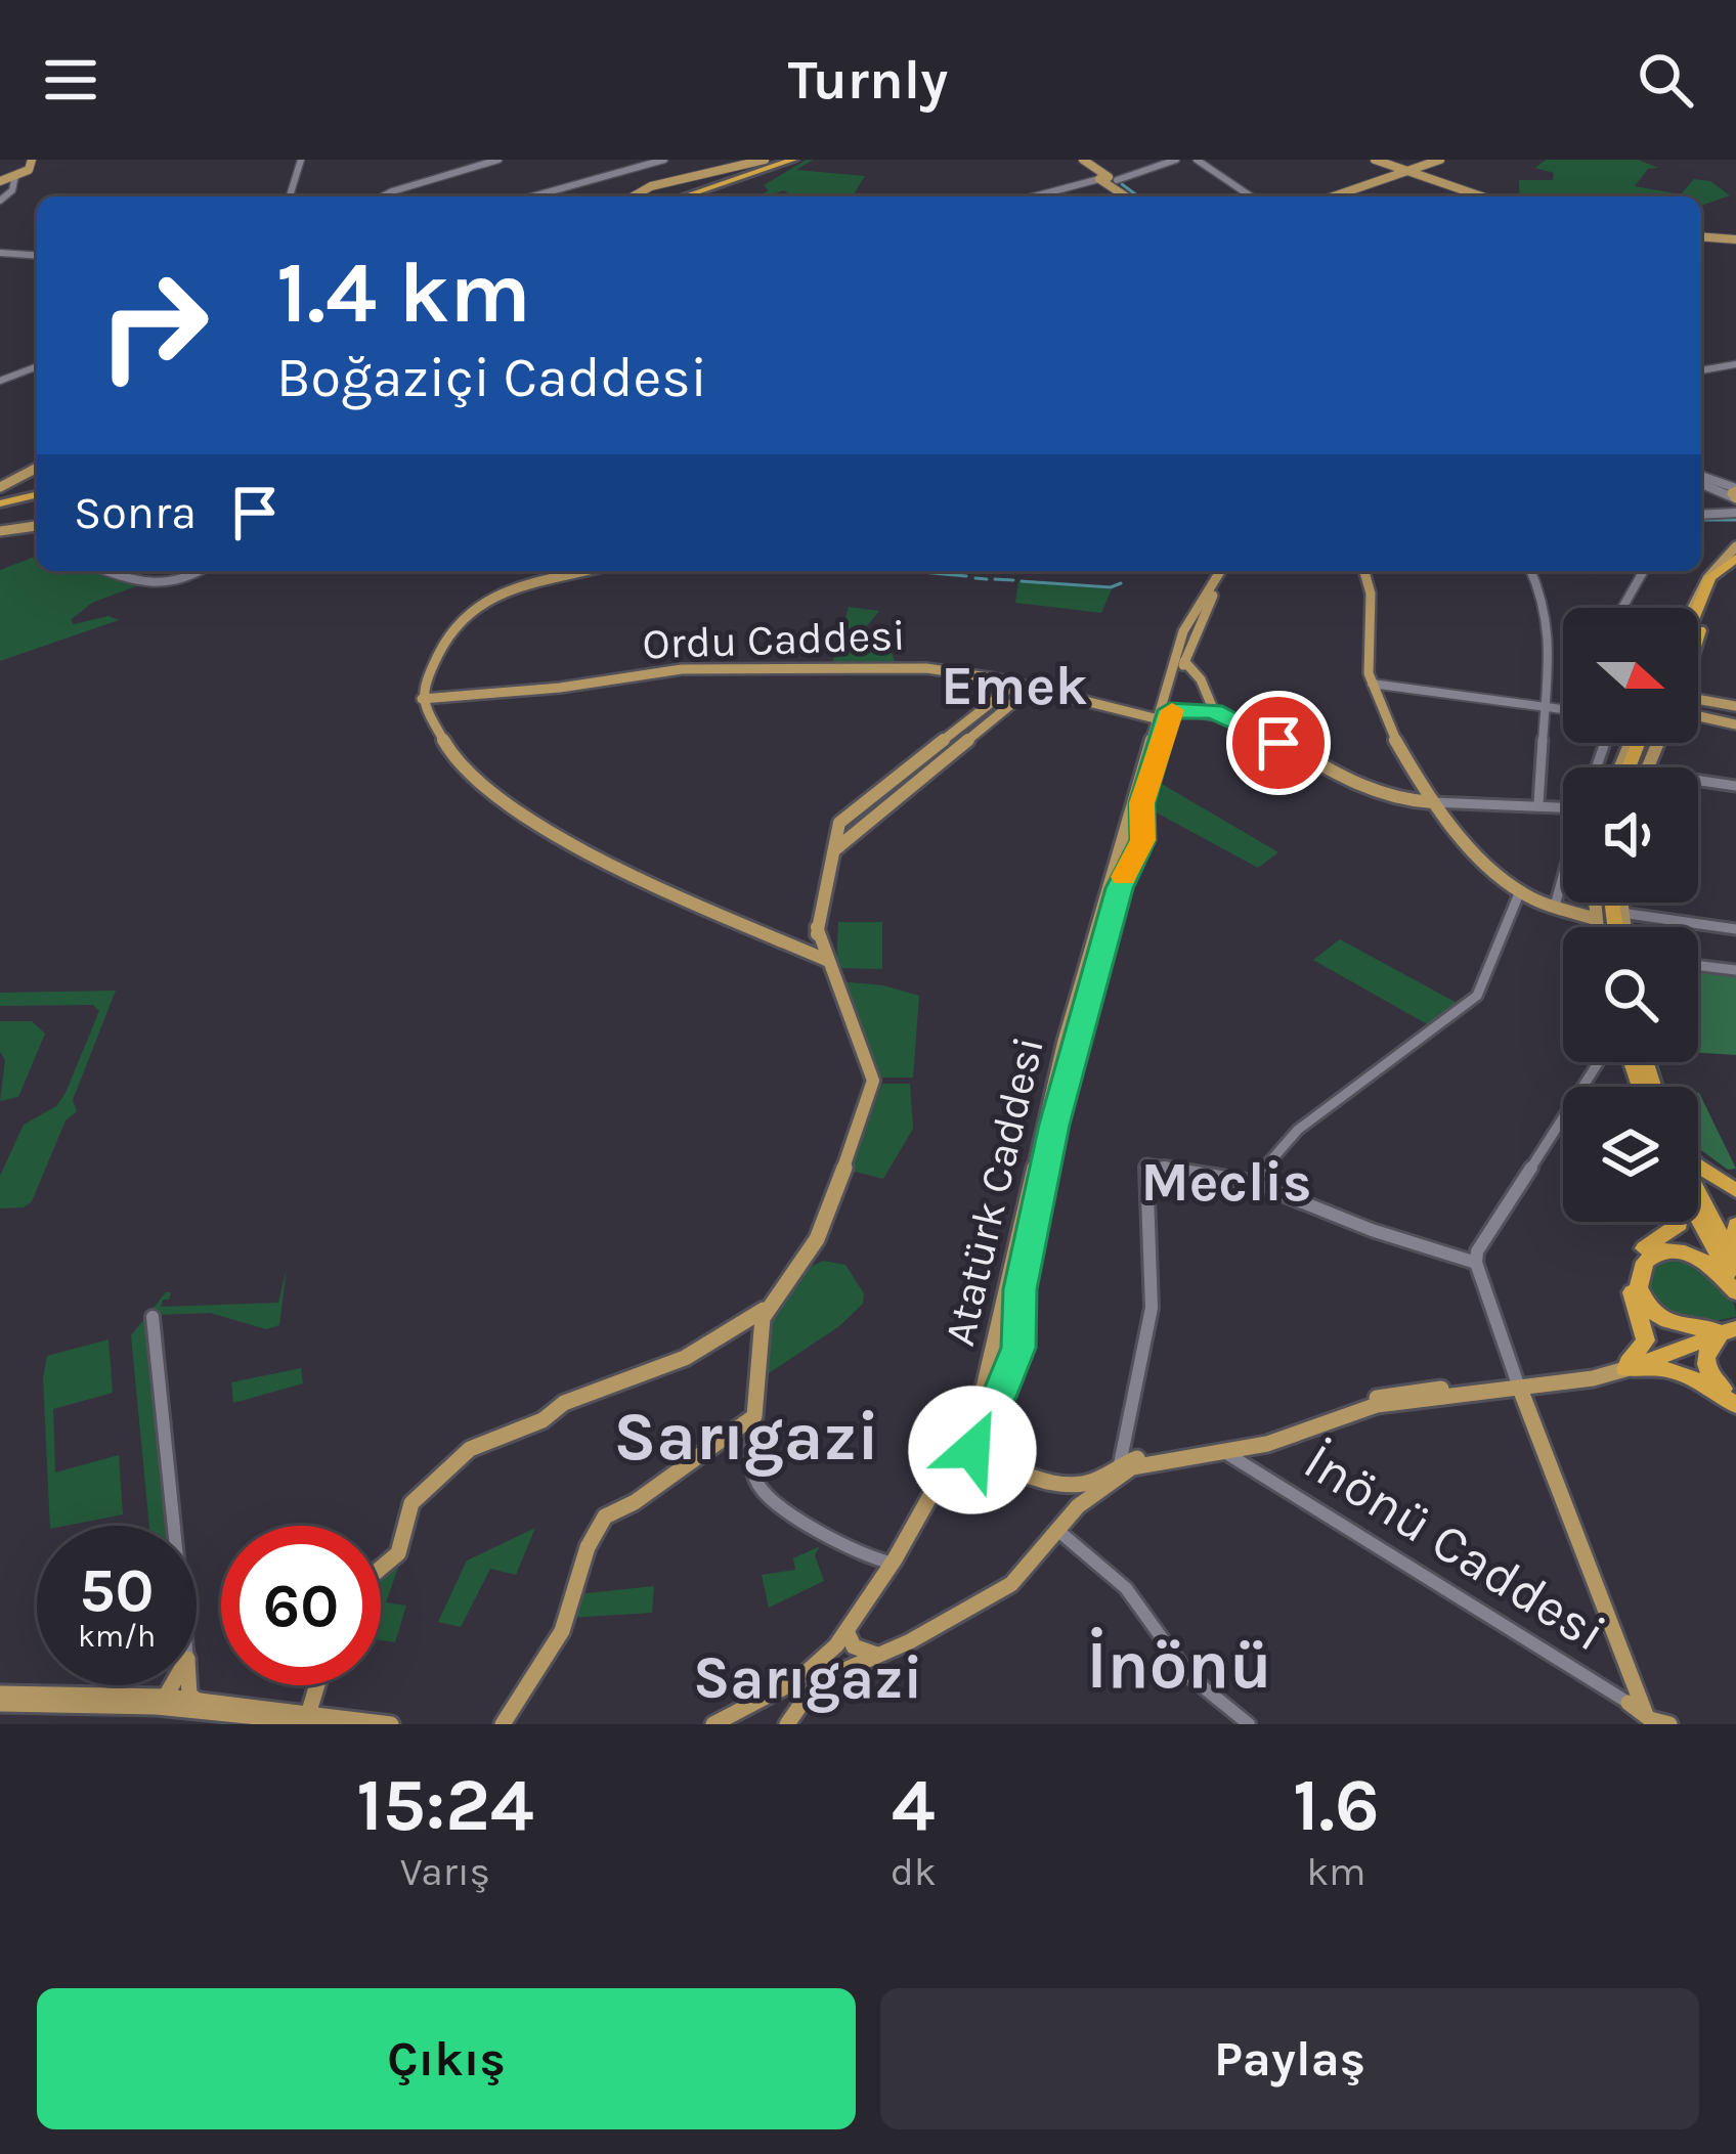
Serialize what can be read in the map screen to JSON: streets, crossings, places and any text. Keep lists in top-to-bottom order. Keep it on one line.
{"streets":{"main road":["Ordu Caddesi","Atatürk Caddesi"],"street":["İnönü Caddesi"]},"crossings":[["Ordu Caddesi","Atatürk Caddesi"]],"districts":["Emek","Meclis","Sarıgazi","İnönü","Sarıgazi"],"north":"right","page":{"header":"Turnly","turn":["1.4 km","Boğaziçi Caddesi"],"then":"Sonra","speed":"50 km/h","limit":"60","eta":["15:24","Varış","4","dk","1.6","km"],"buttons":["Çıkış","Paylaş"]}}
